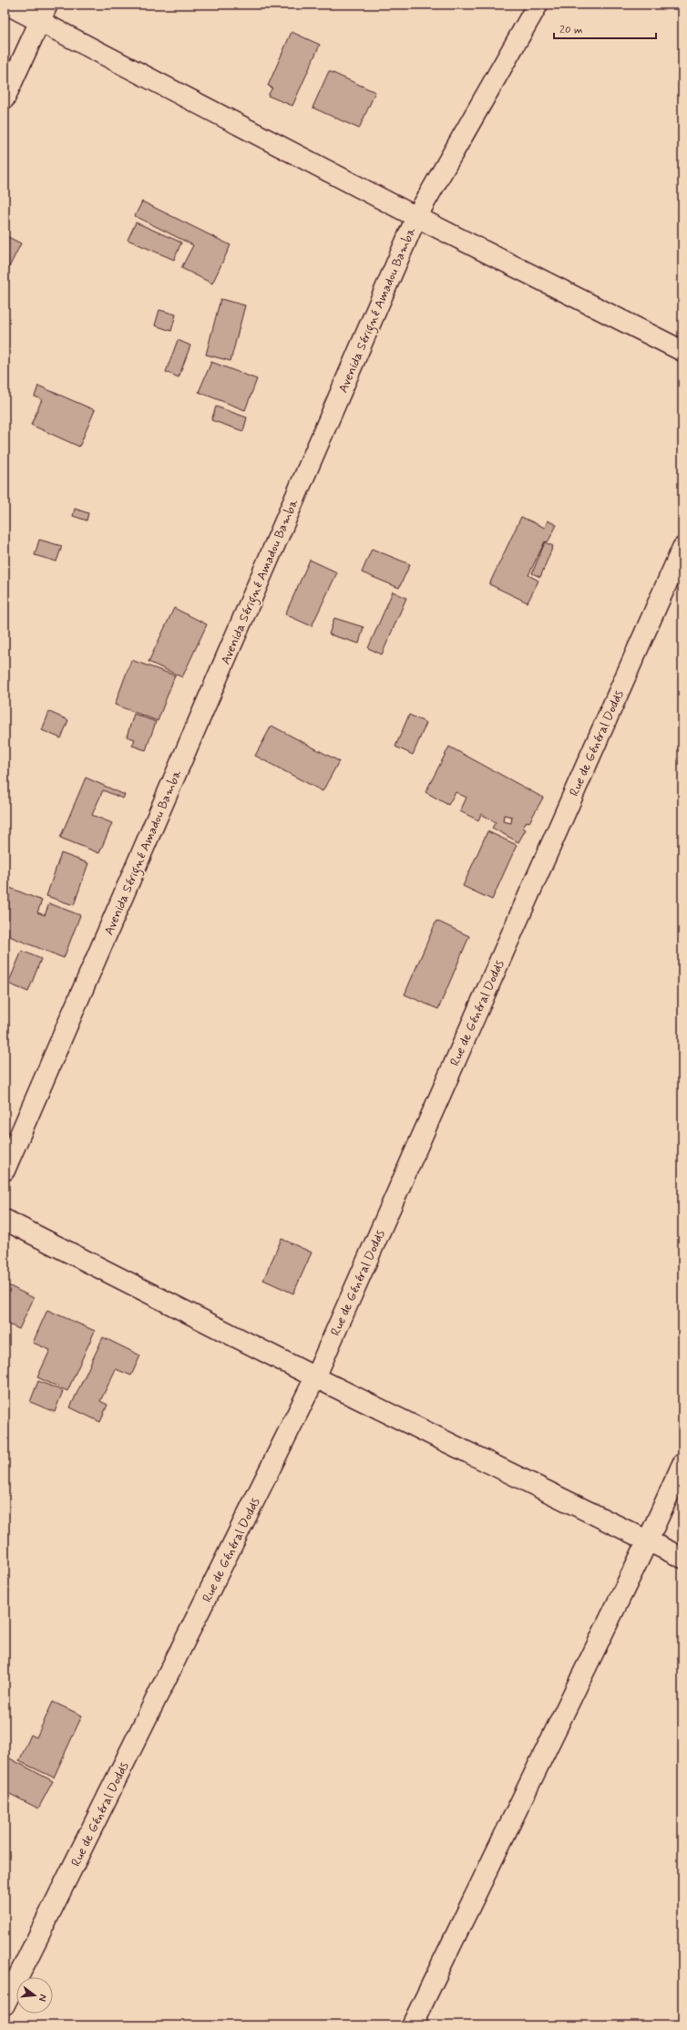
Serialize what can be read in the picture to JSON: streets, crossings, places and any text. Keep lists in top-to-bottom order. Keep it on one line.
{"streets":{"street":["Avenida Sérigné Amadou Bamba","Rue de Général Dodds"]},"scale_bar":"20 m","north":"right"}
